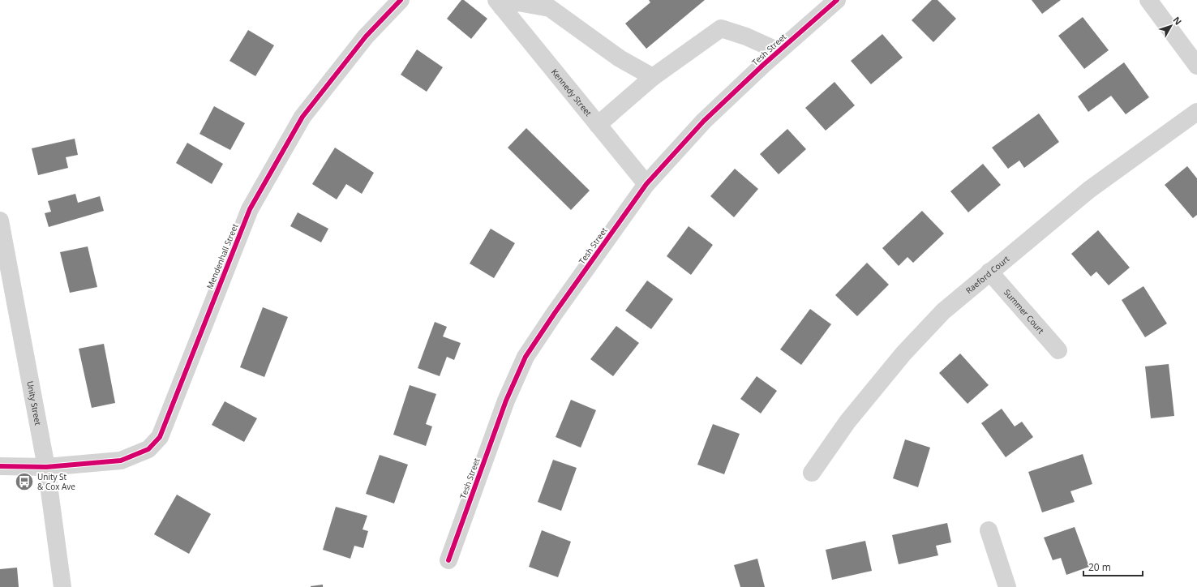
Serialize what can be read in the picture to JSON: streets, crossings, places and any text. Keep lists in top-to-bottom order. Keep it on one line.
{"streets":{"street":["Tesh Street","Kennedy Street","Mendenhall Street","Raeford Court","Summer Court","Unity Street"]},"crossings":[["Tesh Street","Kennedy Street"],["Mendenhall Street","Unity Street"],["Raeford Court","Summer Court"]],"places":{"bus stop":["Unity St & Cox Ave"]},"scale_bar":"20 m","north":"top right"}
